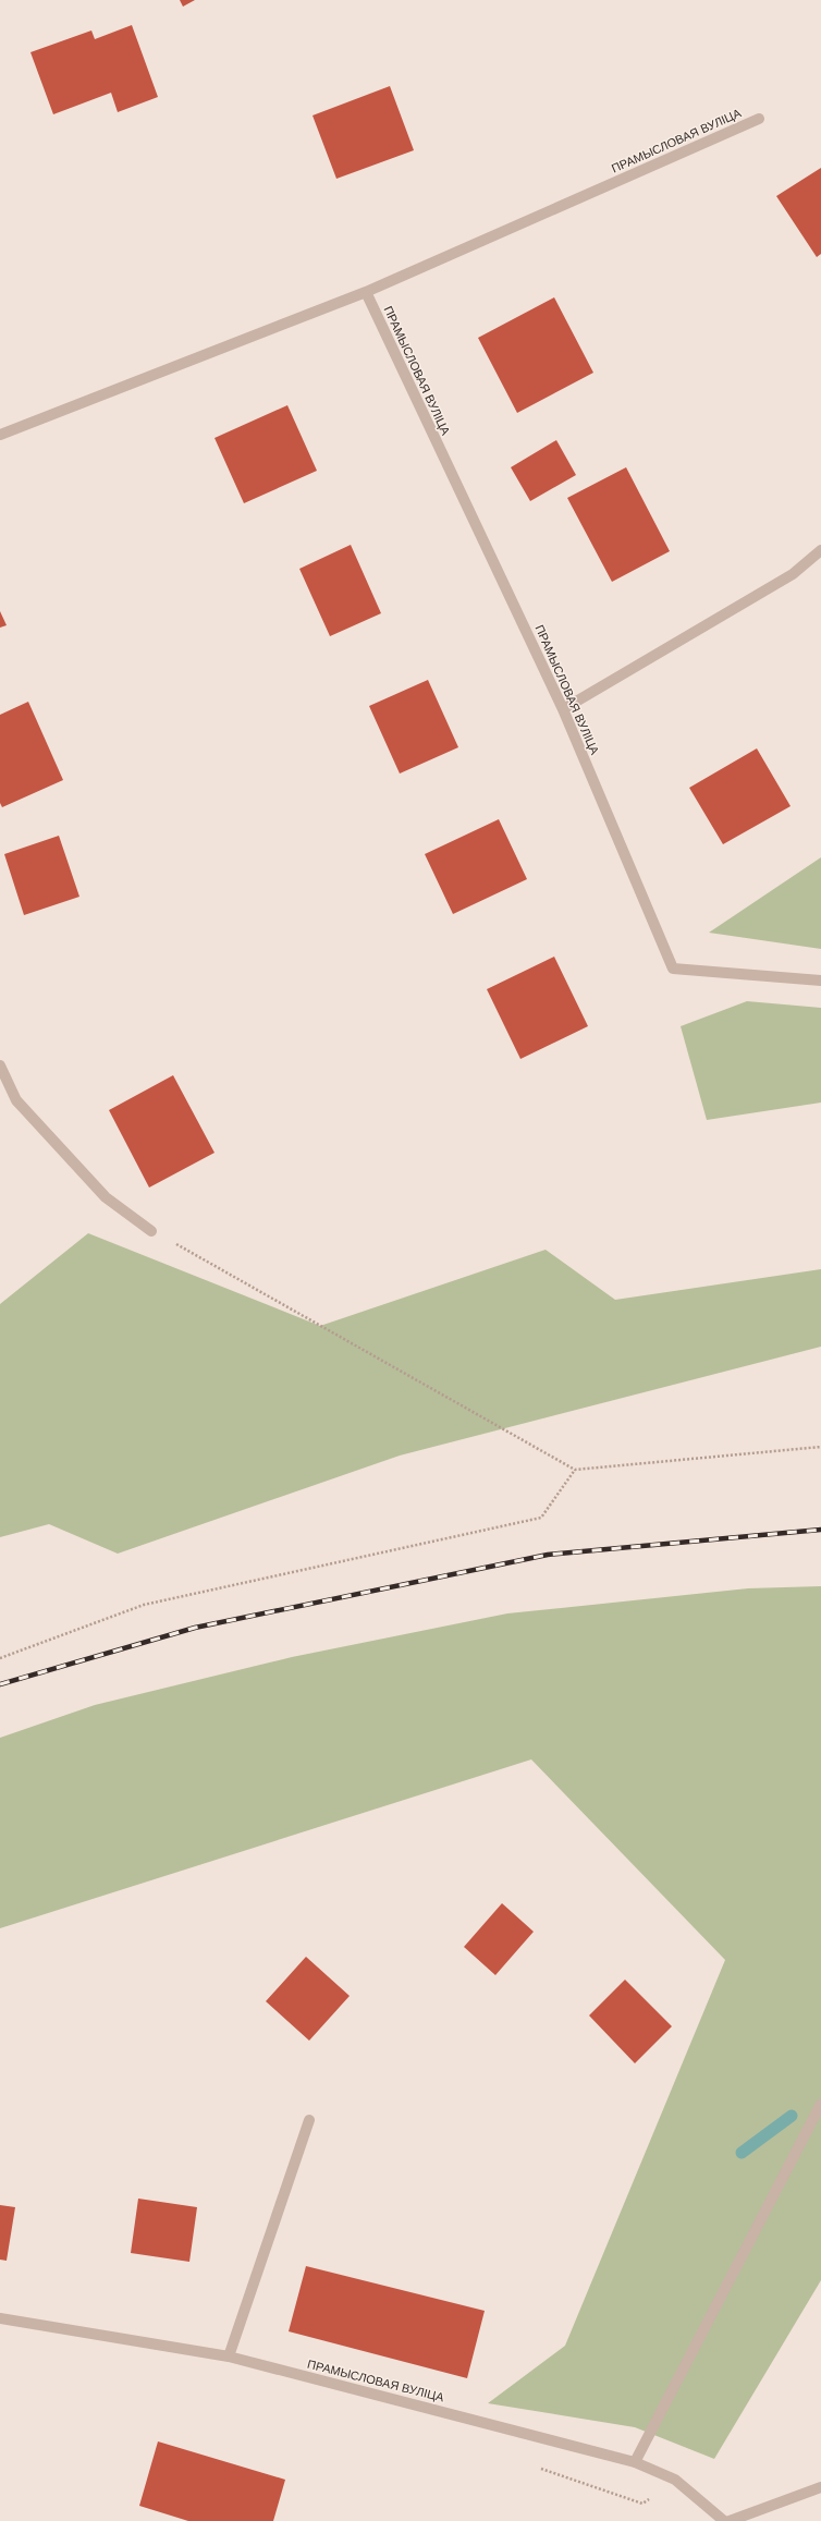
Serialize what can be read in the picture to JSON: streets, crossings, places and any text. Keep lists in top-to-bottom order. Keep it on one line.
{"streets":{"street":["ПРАМЫСЛОВАЯ ВУЛІЦА"]}}
